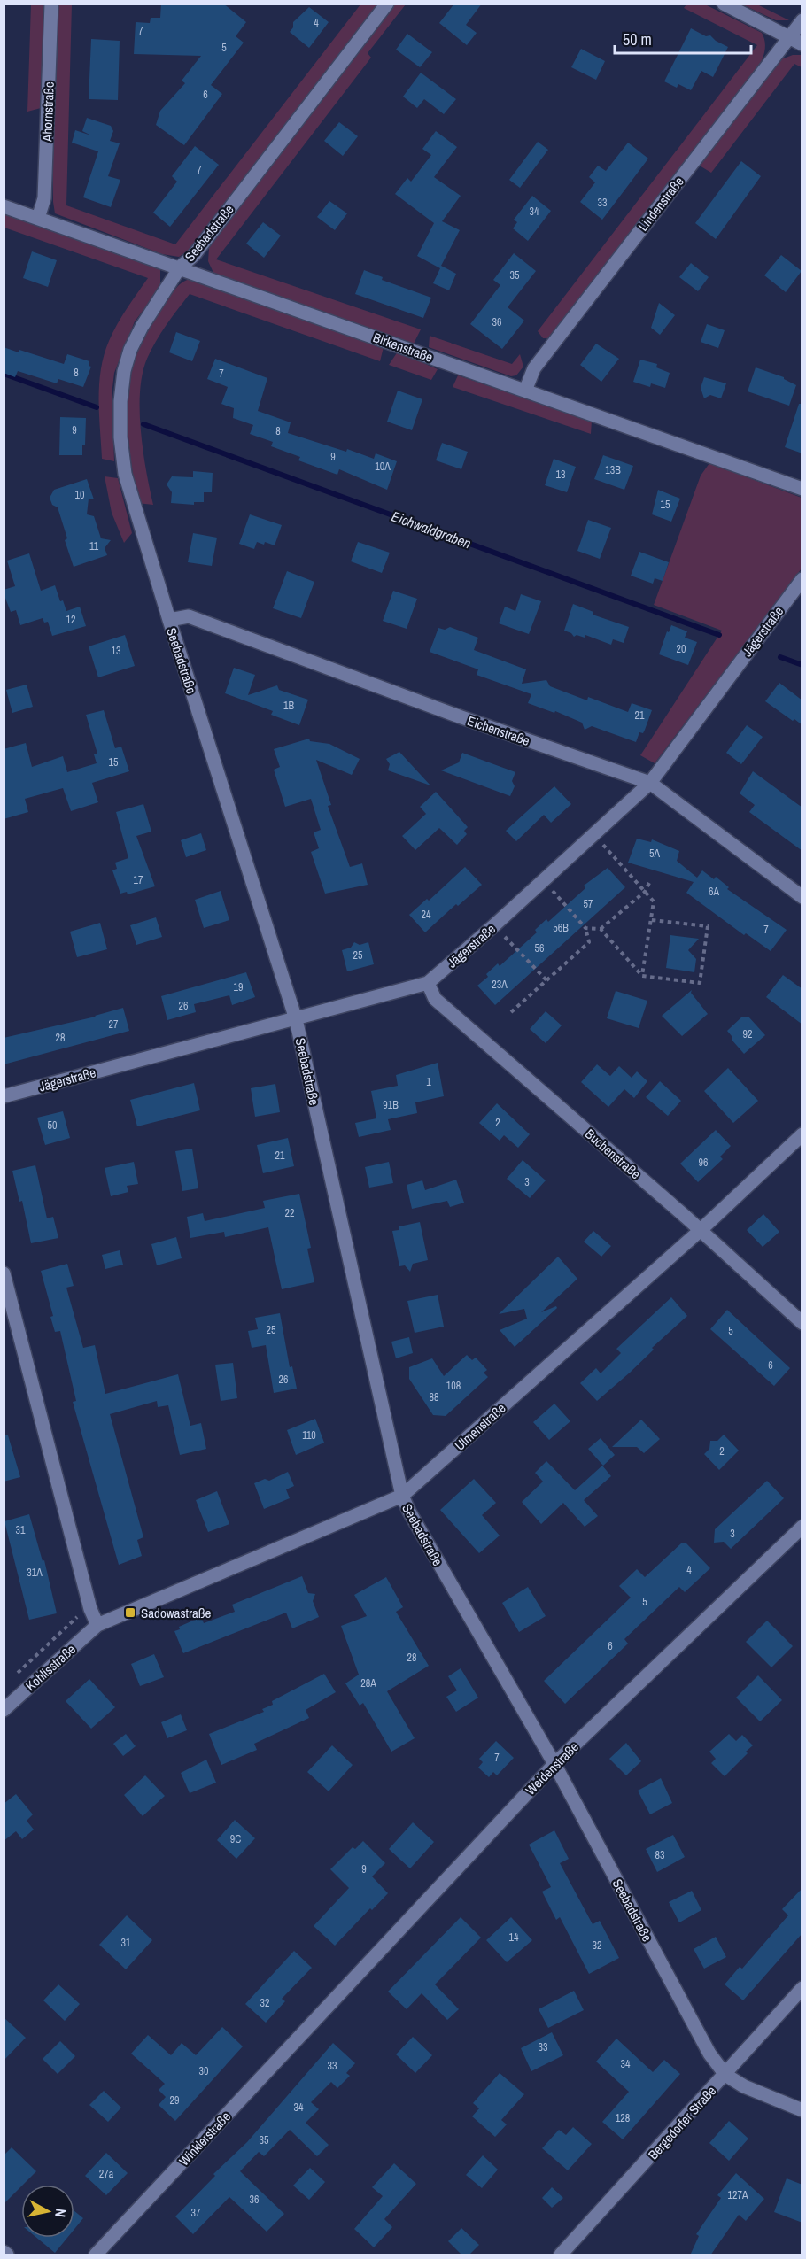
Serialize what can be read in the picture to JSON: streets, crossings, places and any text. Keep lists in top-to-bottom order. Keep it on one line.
{"streets":{"street":["Ahornstraße","Lindenstraße","Seebadstraße","Birkenstraße","Jägerstraße","Eichenstraße","Buchenstraße","Ulmenstraße","Kohlisstraße","Weidenstraße","Bergedorfer Straße","Winklerstraße"]},"crossings":[["Ahornstraße","Birkenstraße"],["Lindenstraße","Birkenstraße"],["Seebadstraße","Birkenstraße"],["Seebadstraße","Jägerstraße"],["Seebadstraße","Eichenstraße"],["Seebadstraße","Ulmenstraße"],["Seebadstraße","Weidenstraße"],["Seebadstraße","Bergedorfer Straße"],["Jägerstraße","Eichenstraße"],["Jägerstraße","Buchenstraße"],["Buchenstraße","Ulmenstraße"],["Ulmenstraße","Kohlisstraße"],["Weidenstraße","Winklerstraße"]],"water":["Eichwaldgraben"],"places":{"transit":["Sadowastraße"]},"house_numbers":["4","7","5","6","7","33","34","35","36","8","7","9","8","9","10A","13B","13","10","15","11","12","20","13","1B","21","15","5A","17","6A","57","24","56B","7","56","25","23A","19","26","27","92","28","1","91B","2","50","21","96","3","22","25","5","6","26","108","88","110","2","31","3","4","31A","5","6","28","28A","7","9C","83","9","14","31","32","32","33","34","33","30","29","34","128","35","27a","127A","36","37"],"scale_bar":"50 m","north":"right"}
